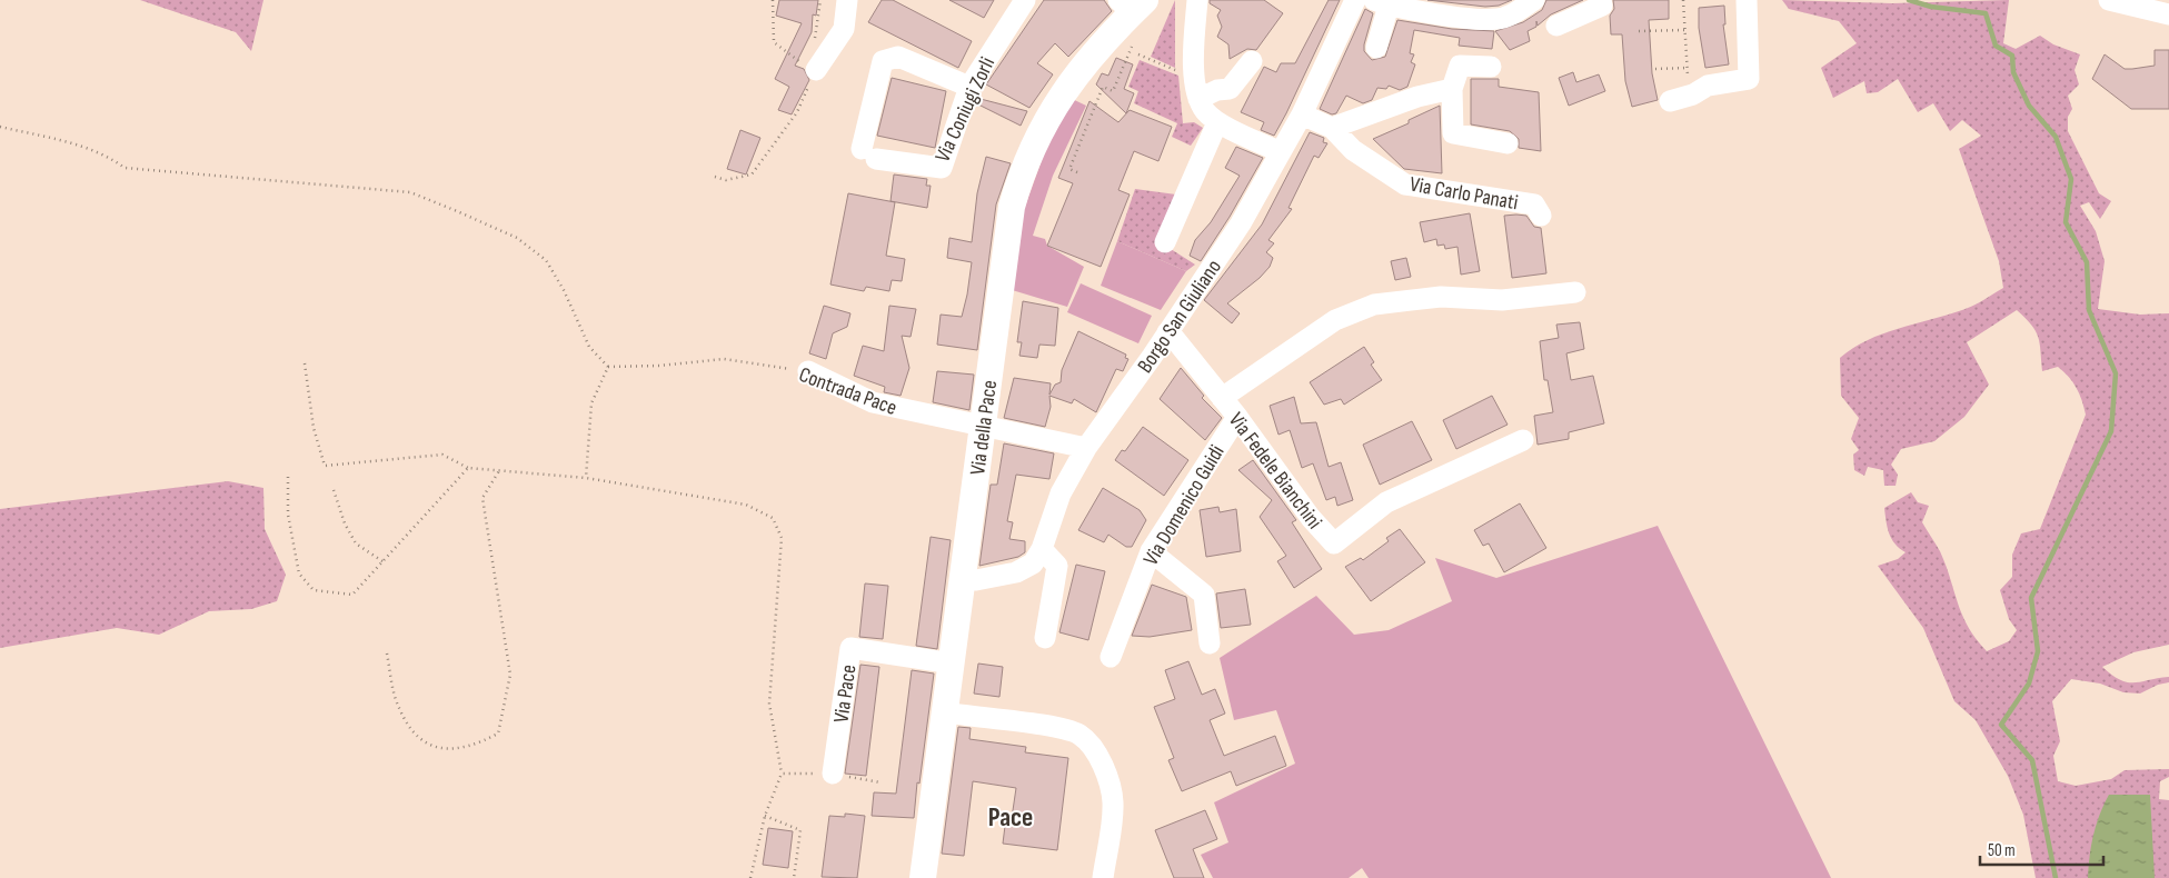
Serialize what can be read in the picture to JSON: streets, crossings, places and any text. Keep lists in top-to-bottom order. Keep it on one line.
{"streets":{"main road":["Via della Pace"],"street":["Via Coniugi Zorli","Via Carlo Panati","Borgo San Giuliano","Contrada Pace","Via Fedele Bianchini","Via Domenico Guidi","Via Pace"]},"crossings":[["Via Carlo Panati","Borgo San Giuliano"],["Borgo San Giuliano","Contrada Pace"],["Borgo San Giuliano","Via della Pace"],["Borgo San Giuliano","Via Fedele Bianchini"],["Via della Pace","Via Pace"],["Via Fedele Bianchini","Via Domenico Guidi"]],"districts":["Pace"],"scale_bar":"50 m"}
